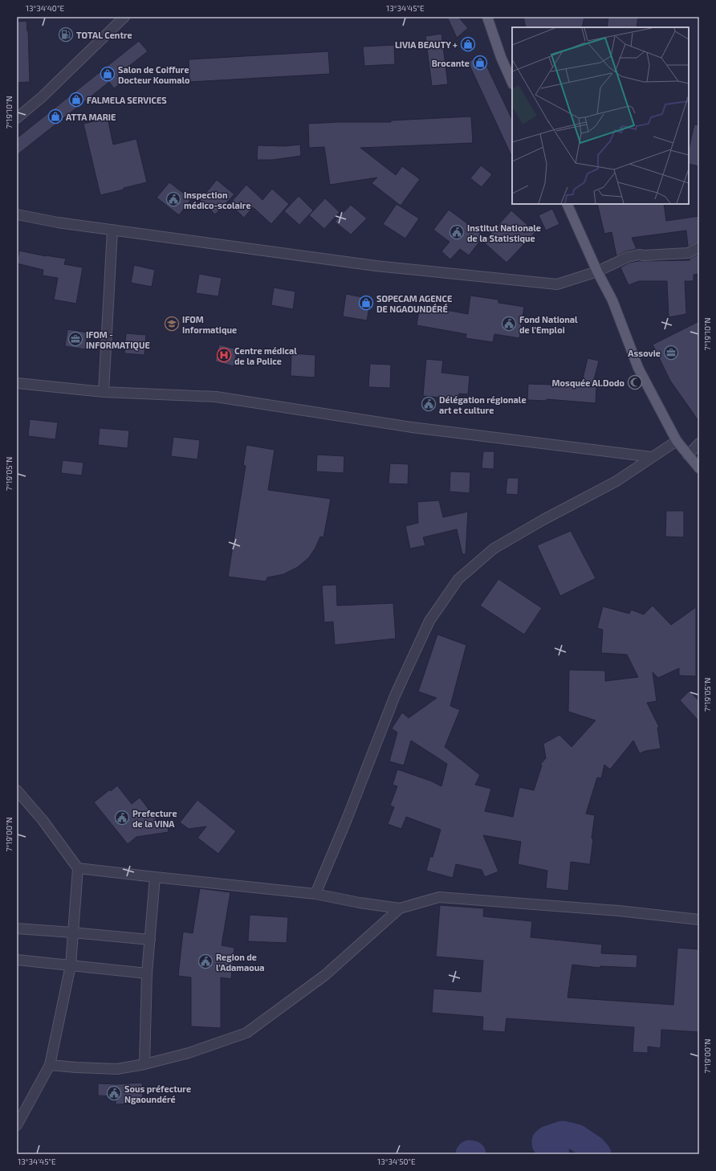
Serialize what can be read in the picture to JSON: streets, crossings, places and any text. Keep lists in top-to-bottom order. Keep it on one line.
{"places":{"fuel station":["TOTAL Centre"],"shop":["LIVIA BEAUTY +","Brocante","Salon de Coiffure Docteur Koumalo","FALMELA SERVICES","ATTA MARIE","SOPECAM AGENCE DE NGAOUNDÉRÉ"],"public building":["Inspection médico-scolaire","Institut Nationale de la Statistique","Fond National de l'Emploi","Délégation régionale art et culture","Prefecture de la VINA","Region de l'Adamaoua","Sous préfecture Ngaoundéré"],"school or university":["IFOM Informatique"],"office":["IFOM - INFORMATIQUE","Assovie"],"hospital":["Centre médical de la Police"],"mosque":["Mosquée Al.Dodo"]},"coordinates":["13°34'40\"E","13°34'45\"E","7°19'10\"N","7°19'05\"N","7°19'00\"N","13°34'50\"E"]}
